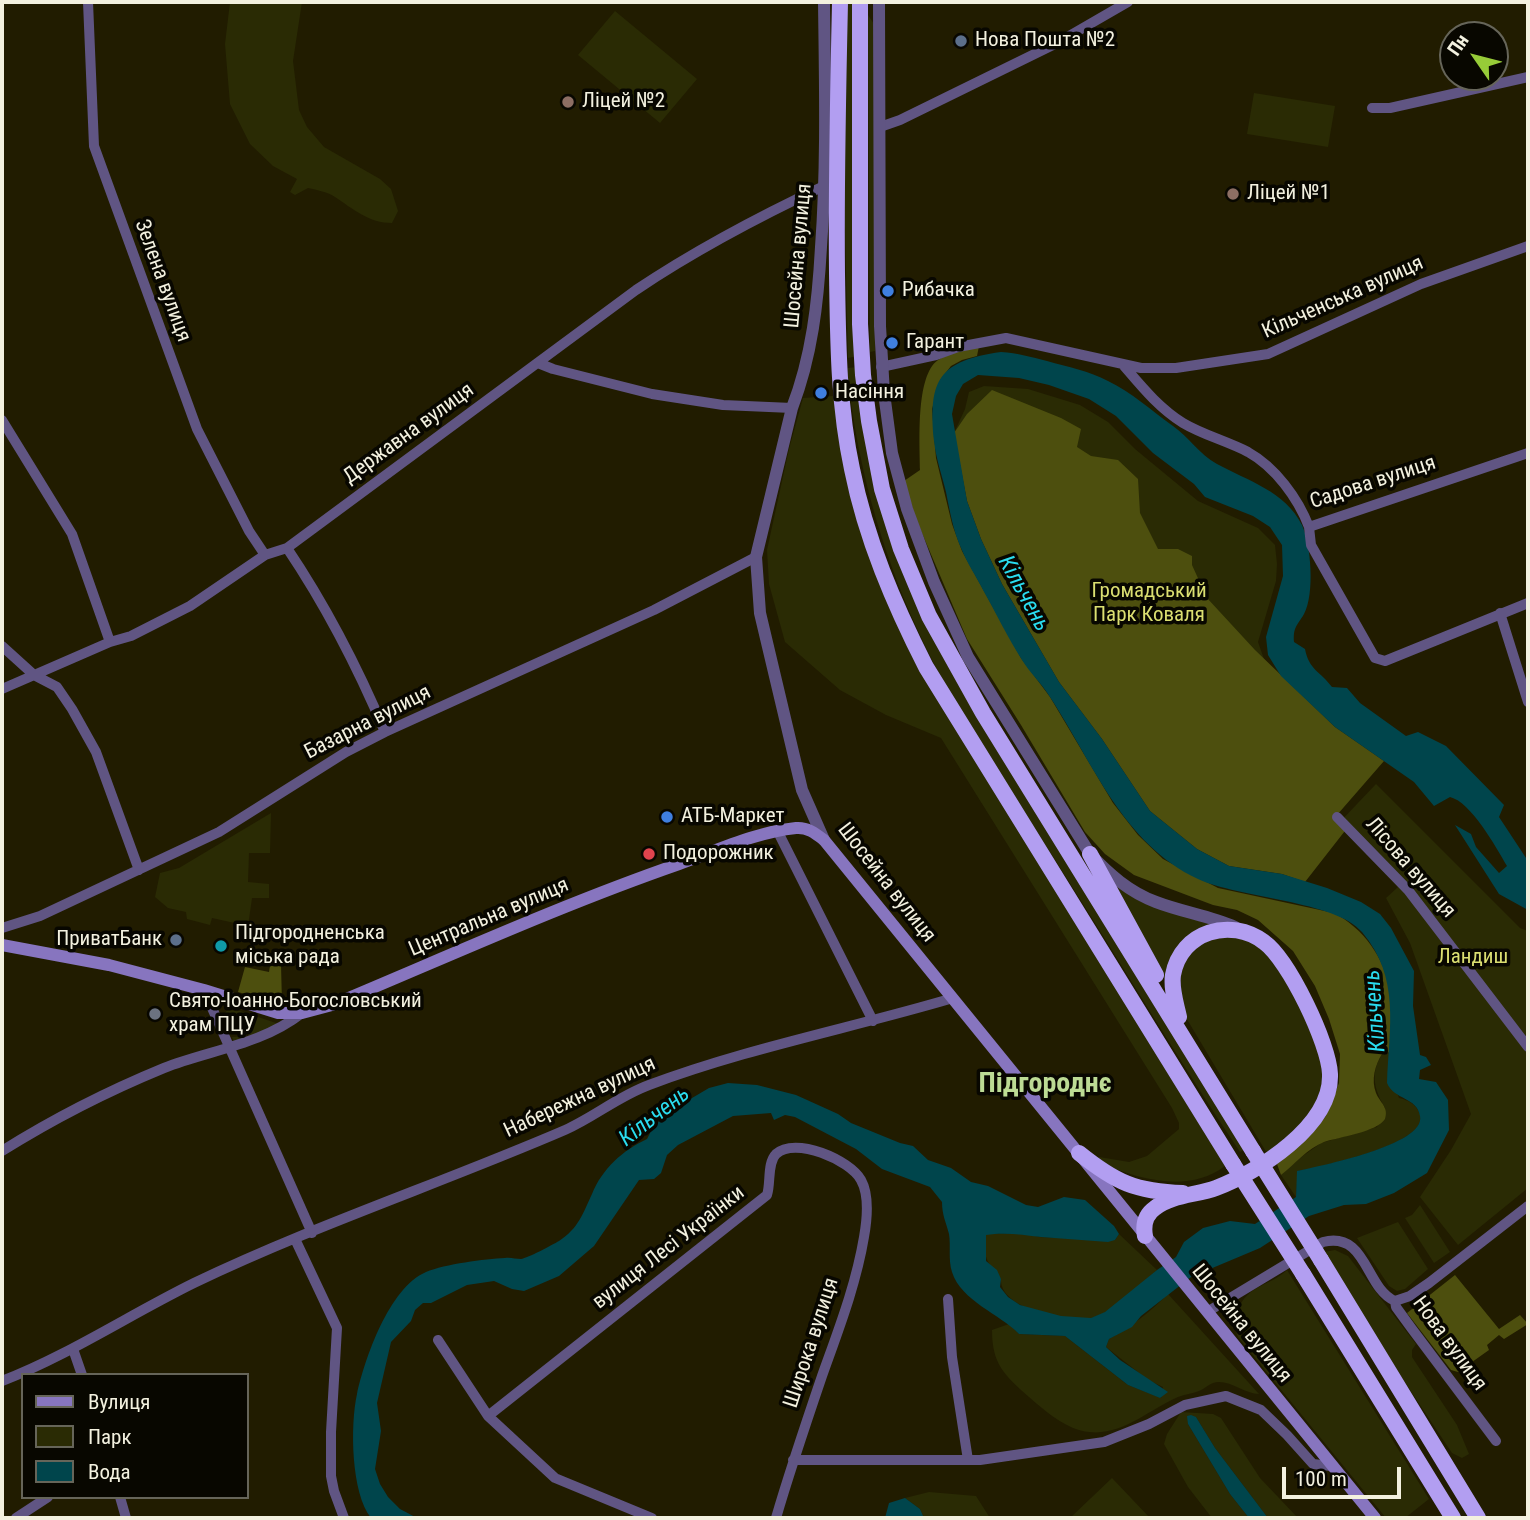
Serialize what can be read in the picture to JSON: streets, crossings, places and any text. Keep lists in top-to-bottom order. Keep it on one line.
{"streets":{"main road":["Шосейна вулиця","Центральна вулиця"],"street":["Зелена вулиця","Кільченська вулиця","Державна вулиця","Садова вулиця","Базарна вулиця","Лісова вулиця","Набережна вулиця","вулиця Лесі Українки","Широка вулиця","Нова вулиця"]},"crossings":[["Шосейна вулиця","Державна вулиця"],["Шосейна вулиця","Базарна вулиця"],["Шосейна вулиця","Центральна вулиця"],["Шосейна вулиця","Набережна вулиця"],["Зелена вулиця","Державна вулиця"],["Кільченська вулиця","Садова вулиця"],["вулиця Лесі Українки","Широка вулиця"]],"districts":["Підгороднє"],"water":["Кільчень"],"parks":["Громадський Парк Коваля","Ландиш"],"places":["Нова Пошта №2","Ліцей №2","Ліцей №1","Рибачка","Гарант","Насіння","АТБ-Маркет","Подорожник","ПриватБанк","Підгородненська міська рада","Свято-Іоанно-Богословський храм ПЦУ"],"legend":["Вулиця","Парк","Вода"],"scale_bar":"100 m","north":"top left"}
